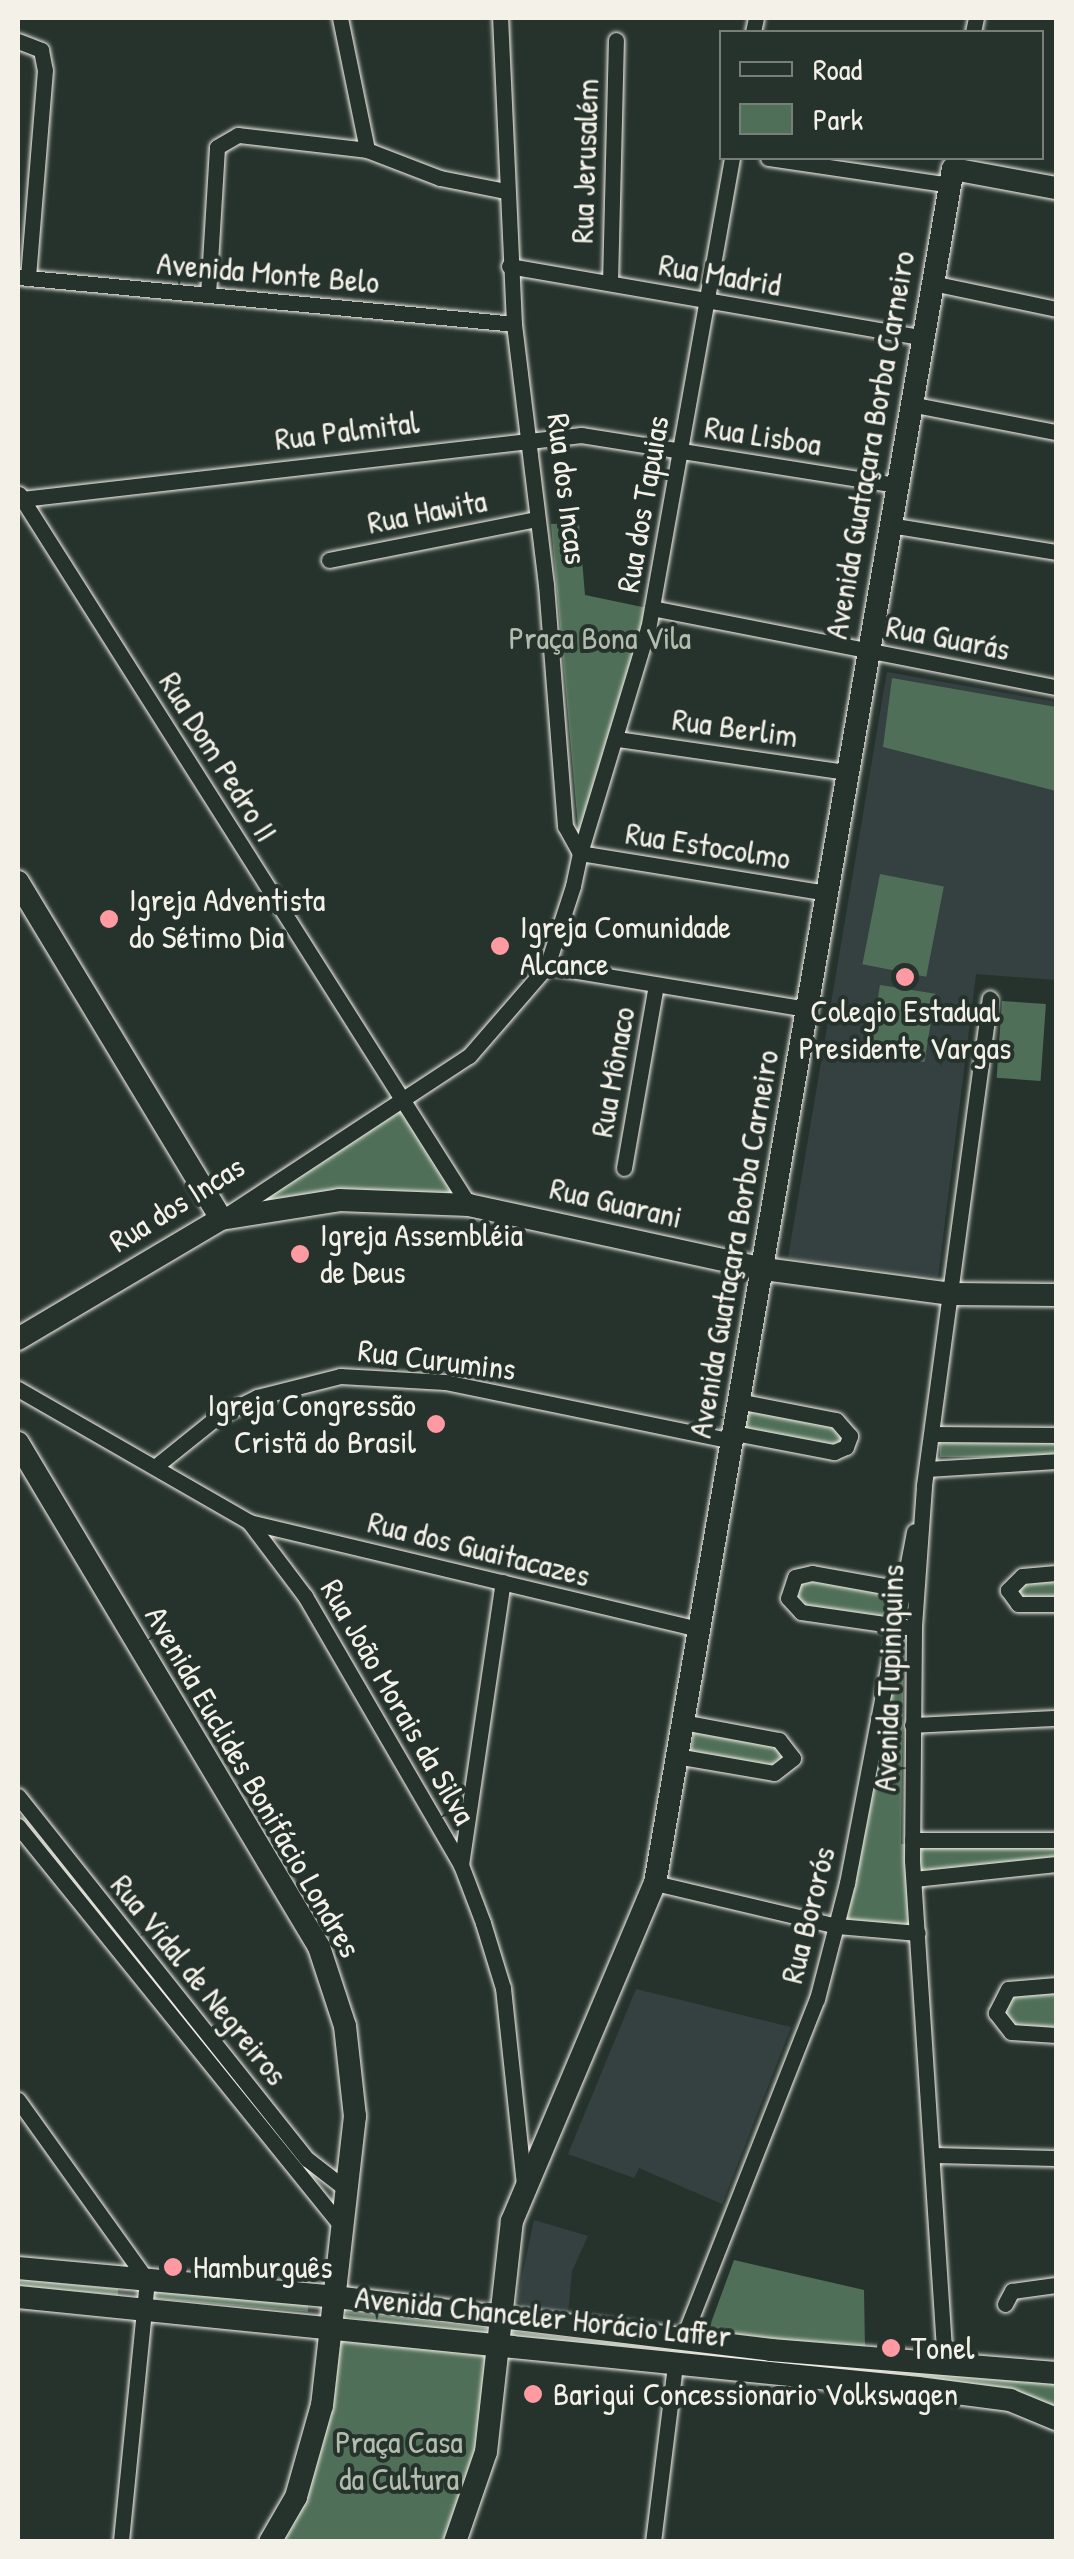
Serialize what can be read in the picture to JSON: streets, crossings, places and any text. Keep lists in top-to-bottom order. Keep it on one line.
{"streets":{"street":["Rua Jerusalém","Avenida Monte Belo","Rua Madrid","Rua Palmital","Rua Lisboa","Avenida Guataçara Borba Carneiro","Rua dos Incas","Rua dos Tapuias","Rua Hawita","Rua Guarás","Rua Berlim","Rua Dom Pedro II","Rua Estocolmo","Rua Mônaco","Rua Guarani","Rua Curumins","Rua dos Guaitacazes","Avenida Tupiniquins","Rua João Morais da Silva","Avenida Euclides Bonifácio Londres","Rua Bororós","Rua Vidal de Negreiros","Avenida Chanceler Horácio Laffer"]},"crossings":[["Rua Jerusalém","Rua Madrid"],["Avenida Monte Belo","Rua dos Incas"],["Rua Madrid","Avenida Guataçara Borba Carneiro"],["Rua Madrid","Rua dos Incas"],["Rua Madrid","Rua dos Tapuias"],["Rua Palmital","Rua Lisboa"],["Rua Palmital","Rua dos Incas"],["Rua Palmital","Rua dos Tapuias"],["Rua Palmital","Rua Dom Pedro II"],["Rua Lisboa","Avenida Guataçara Borba Carneiro"],["Rua Lisboa","Rua dos Tapuias"],["Avenida Guataçara Borba Carneiro","Rua Guarás"],["Avenida Guataçara Borba Carneiro","Rua Berlim"],["Avenida Guataçara Borba Carneiro","Rua Estocolmo"],["Avenida Guataçara Borba Carneiro","Rua Guarani"],["Avenida Guataçara Borba Carneiro","Rua Curumins"],["Avenida Guataçara Borba Carneiro","Rua dos Guaitacazes"],["Avenida Guataçara Borba Carneiro","Rua João Morais da Silva"],["Avenida Guataçara Borba Carneiro","Avenida Chanceler Horácio Laffer"],["Rua dos Incas","Rua dos Tapuias"],["Rua dos Incas","Rua Hawita"],["Rua dos Incas","Rua Dom Pedro II"],["Rua dos Incas","Rua Estocolmo"],["Rua dos Incas","Rua Guarani"],["Rua dos Tapuias","Rua Guarás"],["Rua dos Tapuias","Rua Berlim"],["Rua dos Tapuias","Rua Estocolmo"],["Rua Dom Pedro II","Rua Guarani"],["Rua Guarani","Avenida Tupiniquins"],["Rua Curumins","Rua João Morais da Silva"],["Rua dos Guaitacazes","Rua João Morais da Silva"],["Avenida Tupiniquins","Rua Bororós"],["Avenida Tupiniquins","Avenida Chanceler Horácio Laffer"],["Avenida Euclides Bonifácio Londres","Rua Vidal de Negreiros"],["Avenida Euclides Bonifácio Londres","Avenida Chanceler Horácio Laffer"],["Rua Bororós","Avenida Chanceler Horácio Laffer"]],"parks":["Praça Bona Vila","Praça Casa da Cultura"],"places":["Igreja Adventista do Sétimo Dia","Igreja Comunidade Alcance","Colegio Estadual Presidente Vargas","Igreja Assembléia de Deus","Igreja Congressão Cristã do Brasil","Hamburguês","Tonel","Barigui Concessionario Volkswagen"],"legend":["Road","Park"]}
